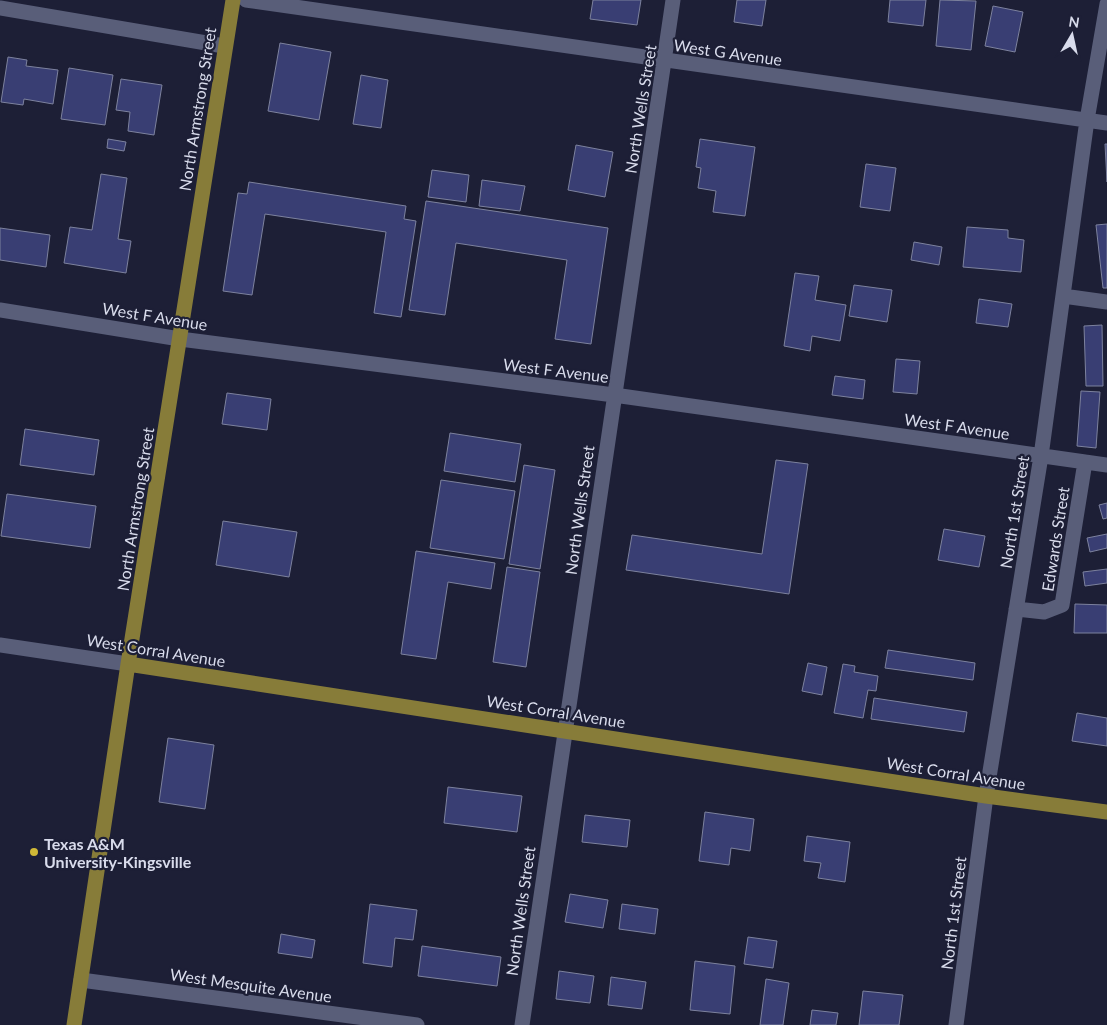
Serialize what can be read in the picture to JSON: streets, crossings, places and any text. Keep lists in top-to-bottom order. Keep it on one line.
{"streets":{"main road":["North Armstrong Street","West Corral Avenue"],"street":["West G Avenue","North Wells Street","West F Avenue","North 1st Street","Edwards Street","West Mesquite Avenue"]},"crossings":[["West G Avenue","North Wells Street"],["West G Avenue","North 1st Street"],["North Armstrong Street","West F Avenue"],["North Armstrong Street","West Corral Avenue"],["North Armstrong Street","West Mesquite Avenue"],["North Wells Street","West F Avenue"],["North Wells Street","West Corral Avenue"],["West F Avenue","North 1st Street"],["West F Avenue","Edwards Street"],["North 1st Street","Edwards Street"],["North 1st Street","West Corral Avenue"]],"places":["Texas A&M University-Kingsville"],"north":"top"}
